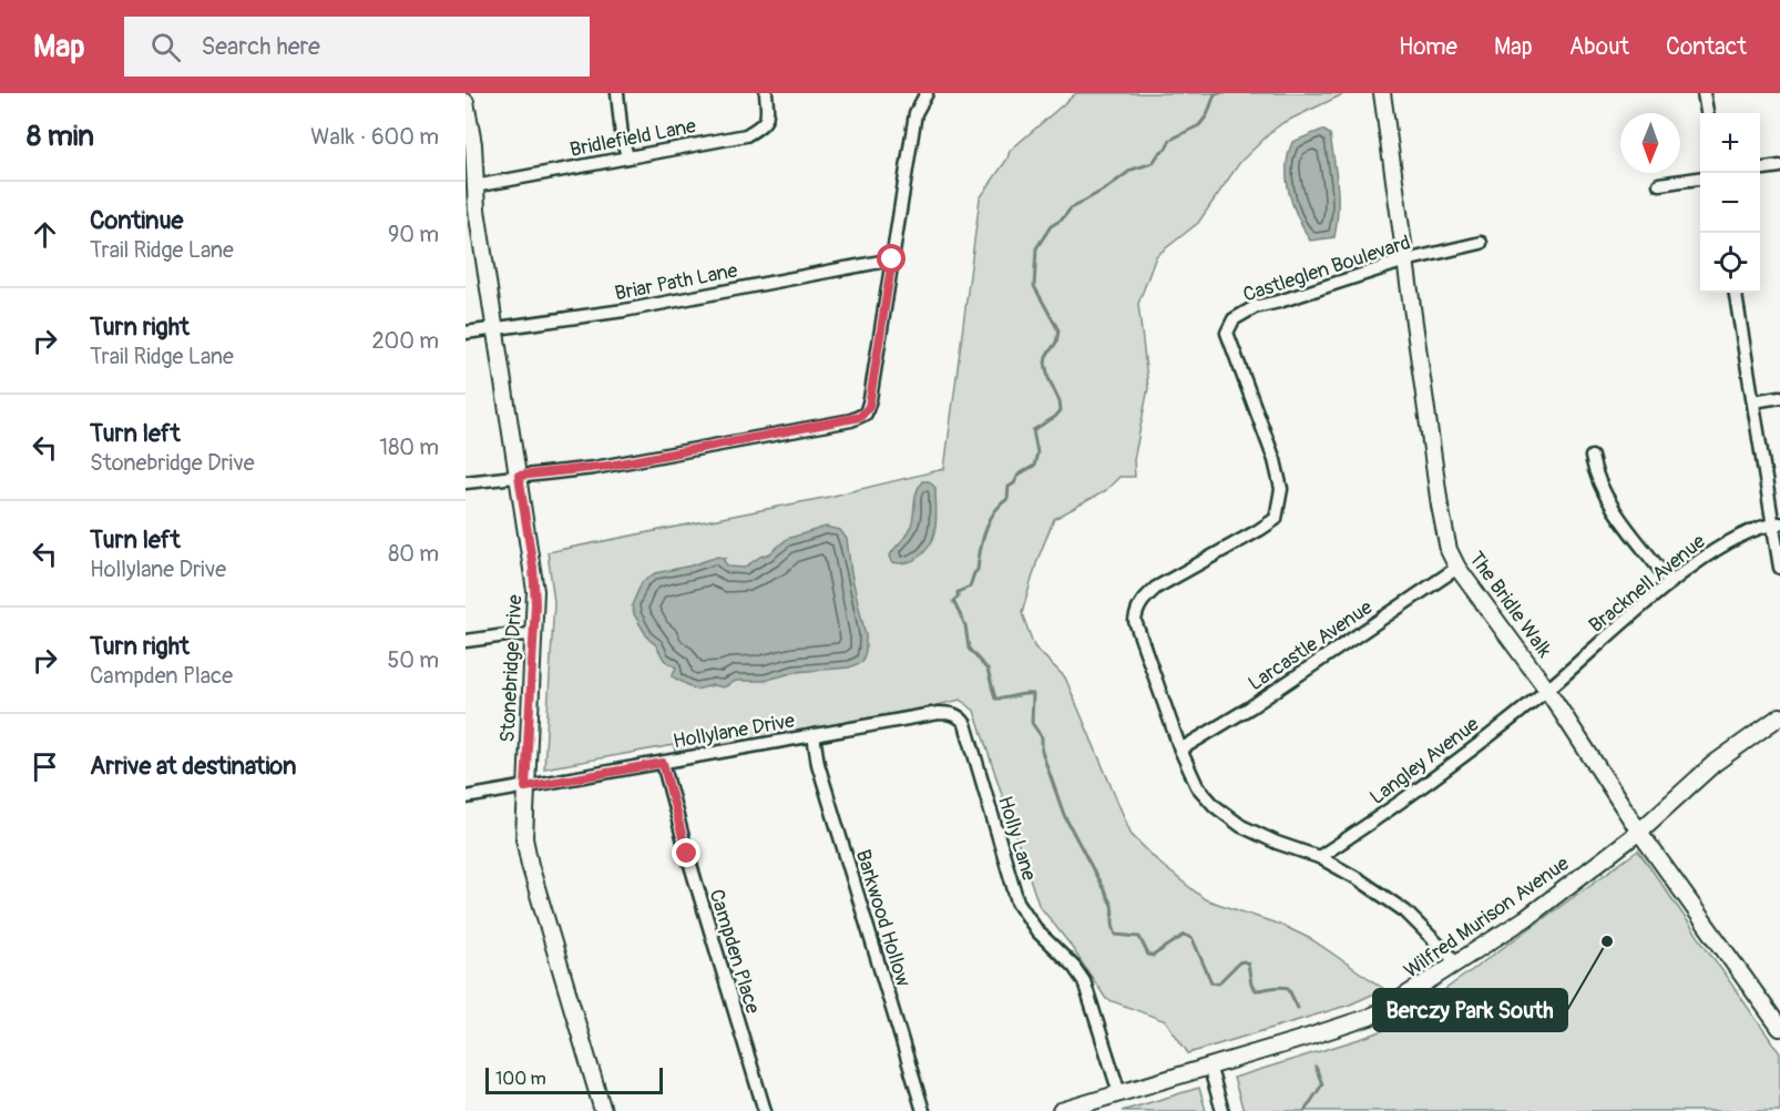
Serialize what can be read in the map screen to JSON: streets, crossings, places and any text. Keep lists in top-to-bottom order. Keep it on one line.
{"streets":{"street":["Bridlefield Lane","Castleglen Boulevard","Briar Path Lane","Bracknell Avenue","The Bridle Walk","Larcastle Avenue","Stonebridge Drive","Hollylane Drive","Langley Avenue","Holly Lane","Wilfred Murison Avenue","Barkwood Hollow","Campden Place"]},"crossings":[["Bridlefield Lane","Stonebridge Drive"],["Castleglen Boulevard","The Bridle Walk"],["Castleglen Boulevard","Larcastle Avenue"],["Castleglen Boulevard","Langley Avenue"],["Castleglen Boulevard","Wilfred Murison Avenue"],["Briar Path Lane","Stonebridge Drive"],["Bracknell Avenue","The Bridle Walk"],["Bracknell Avenue","Langley Avenue"],["The Bridle Walk","Larcastle Avenue"],["The Bridle Walk","Langley Avenue"],["The Bridle Walk","Wilfred Murison Avenue"],["Stonebridge Drive","Hollylane Drive"],["Hollylane Drive","Holly Lane"],["Hollylane Drive","Barkwood Hollow"],["Hollylane Drive","Campden Place"],["Holly Lane","Wilfred Murison Avenue"],["Holly Lane","Barkwood Hollow"]],"places":["Berczy Park South"],"scale_bar":"100 m","north":"bottom","page":{"header":"Map","search":"Search here","nav":["Home","Map","About","Contact"],"heading":["8 min","Walk · 600 m"],"map_buttons":["+","−"],"list":[["Continue","Trail Ridge Lane","90 m"],["Turn right","Trail Ridge Lane","200 m"],["Turn left","Stonebridge Drive","180 m"],["Turn left","Hollylane Drive","80 m"],["Turn right","Campden Place","50 m"],"Arrive at destination"],"scale":"100 m"}}
